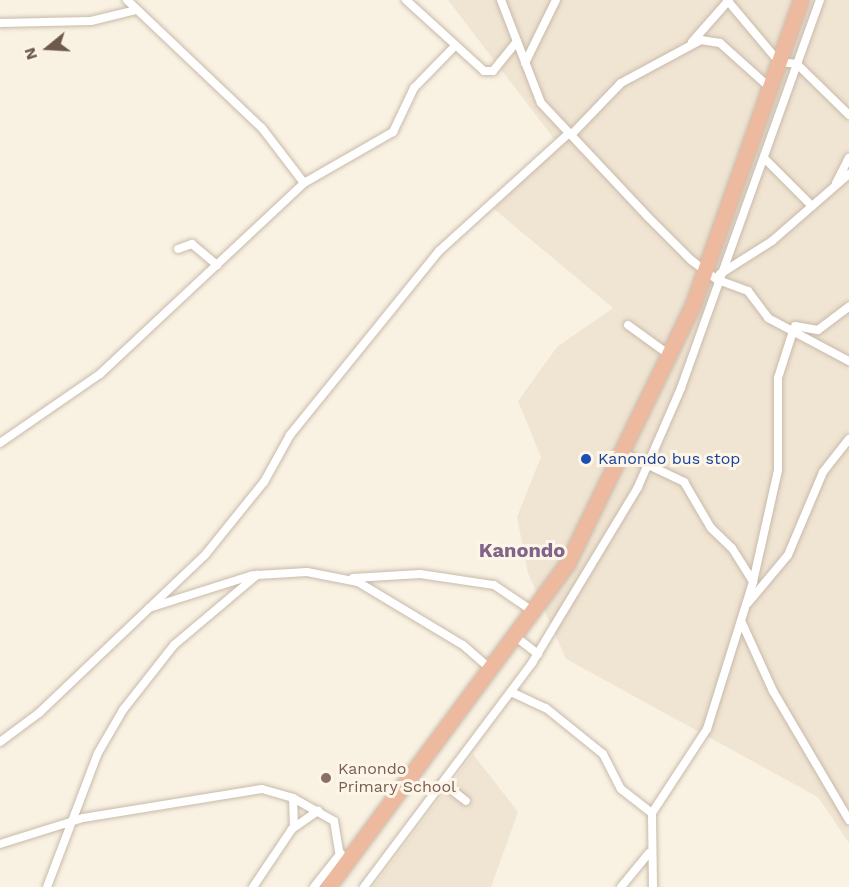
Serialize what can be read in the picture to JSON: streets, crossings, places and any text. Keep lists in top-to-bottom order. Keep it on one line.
{"districts":["Kanondo"],"places":["Kanondo bus stop","Kanondo Primary School"],"north":"left"}
